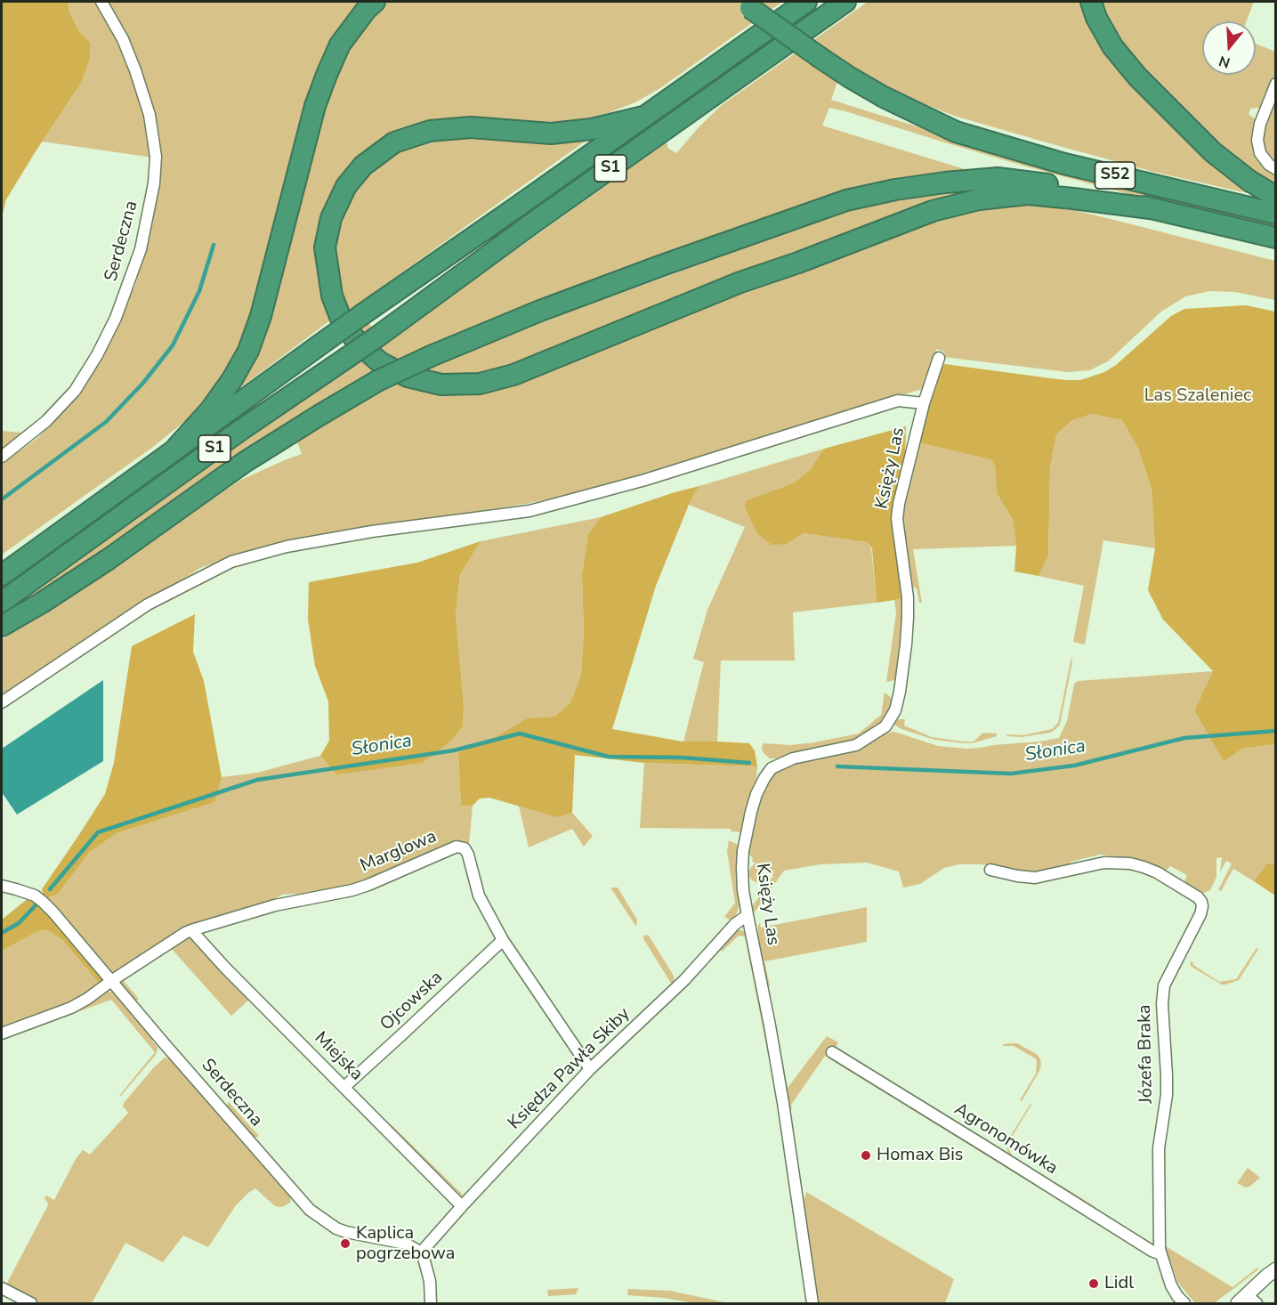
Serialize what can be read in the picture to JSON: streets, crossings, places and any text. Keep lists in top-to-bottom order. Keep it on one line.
{"streets":{"highway":["S1","S52"],"street":["Serdeczna","Księży Las","Marglowa","Ojcowska","Józefa Braka","Miejska","Księdza Pawła Skiby","Agronomówka"]},"crossings":[["Serdeczna","Marglowa"],["Serdeczna","Księdza Pawła Skiby"],["Księży Las","Księdza Pawła Skiby"],["Marglowa","Ojcowska"],["Marglowa","Miejska"],["Marglowa","Księdza Pawła Skiby"],["Ojcowska","Miejska"],["Józefa Braka","Agronomówka"],["Miejska","Księdza Pawła Skiby"]],"water":["Słonica"],"parks":["Las Szaleniec"],"places":["Homax Bis","Kaplica pogrzebowa","Lidl"],"north":"bottom"}
